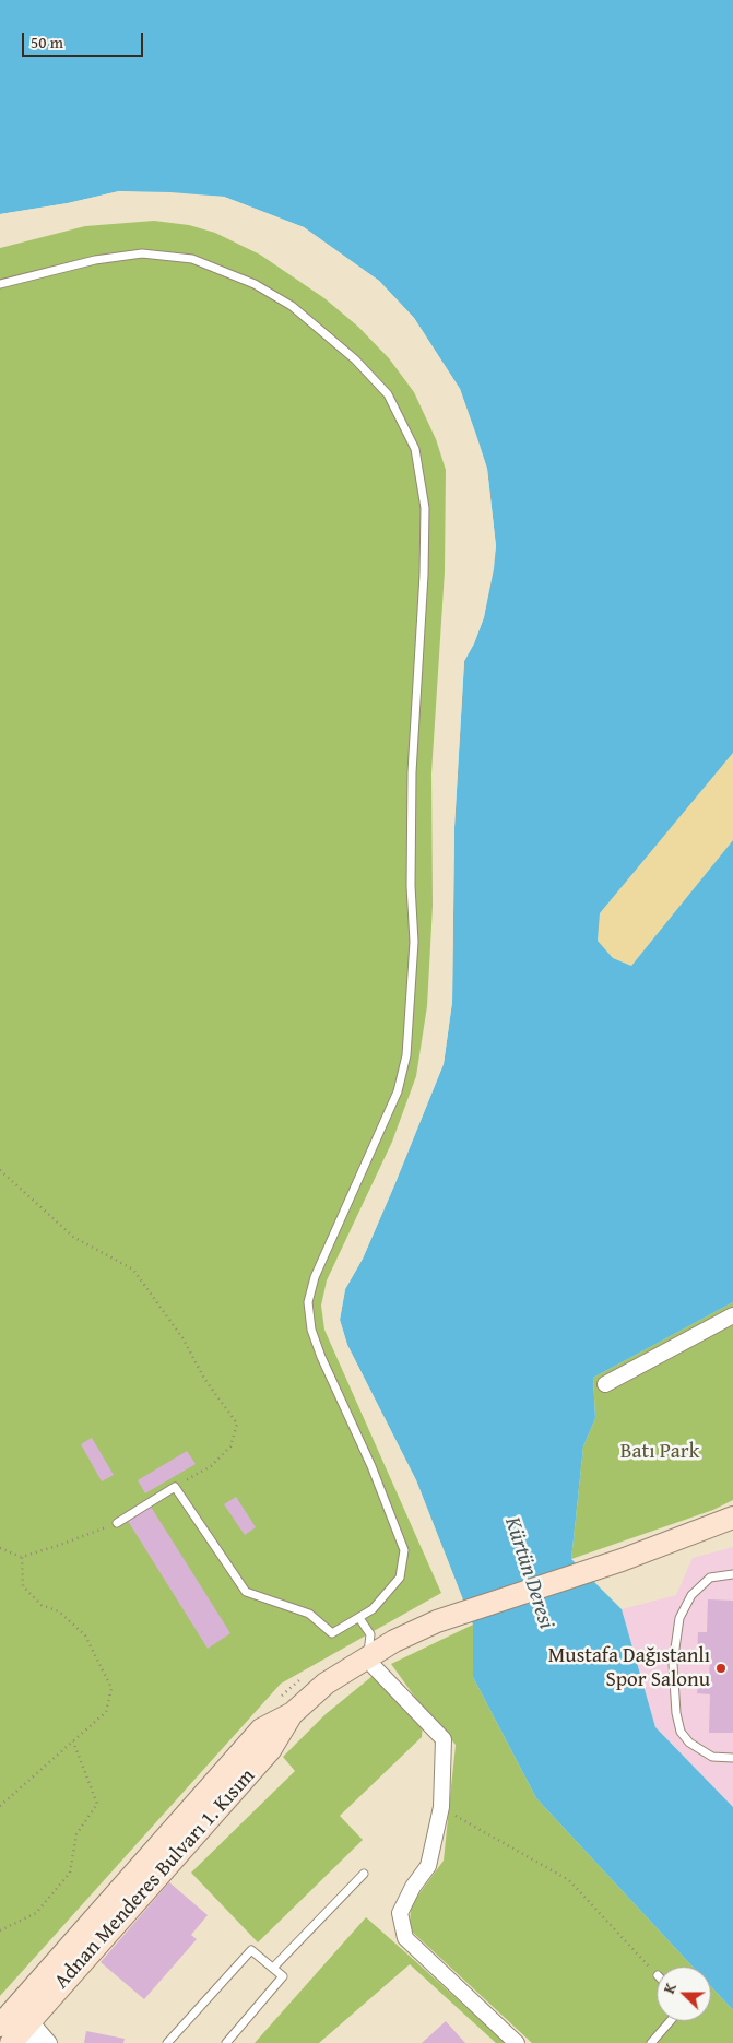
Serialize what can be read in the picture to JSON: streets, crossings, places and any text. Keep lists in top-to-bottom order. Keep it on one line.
{"streets":{"main road":["Adnan Menderes Bulvarı 1. Kısım"]},"water":["Kürtün Deresi"],"parks":["Batı Park"],"places":["Mustafa Dağıstanlı Spor Salonu"],"scale_bar":"50 m","north":"left"}
